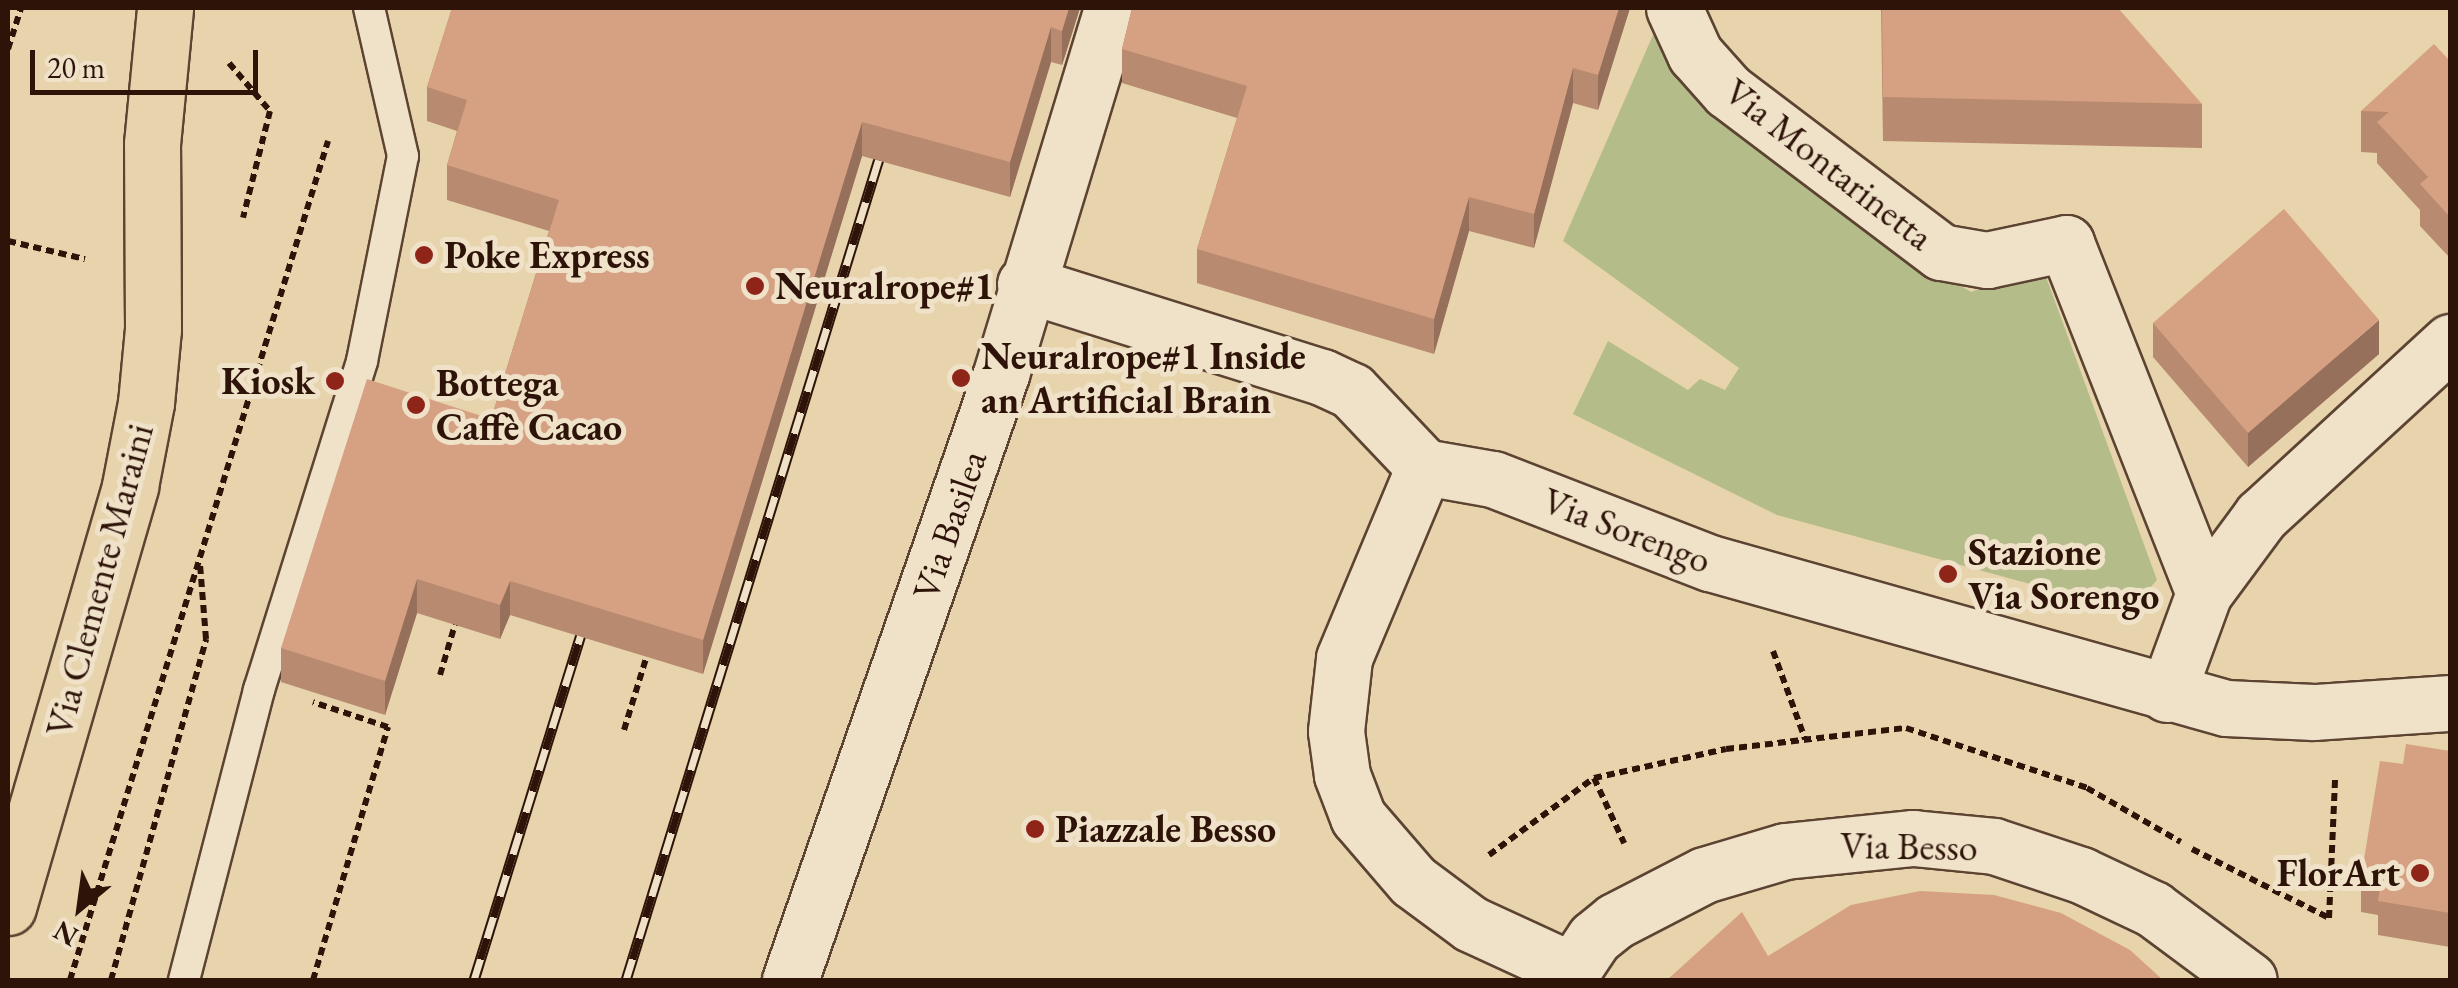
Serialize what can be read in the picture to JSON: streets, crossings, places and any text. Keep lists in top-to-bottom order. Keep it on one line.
{"streets":{"main road":["Via Clemente Maraini"],"street":["Via Montarinetta","Via Basilea","Via Sorengo","Via Besso"]},"places":["Poke Express","Neuralrope#1","Neuralrope#1 Inside an Artificial Brain","Kiosk","Bottega Caffè Cacao","Stazione Via Sorengo","Piazzale Besso","FlorArt"],"scale_bar":"20 m","north":"bottom left"}
